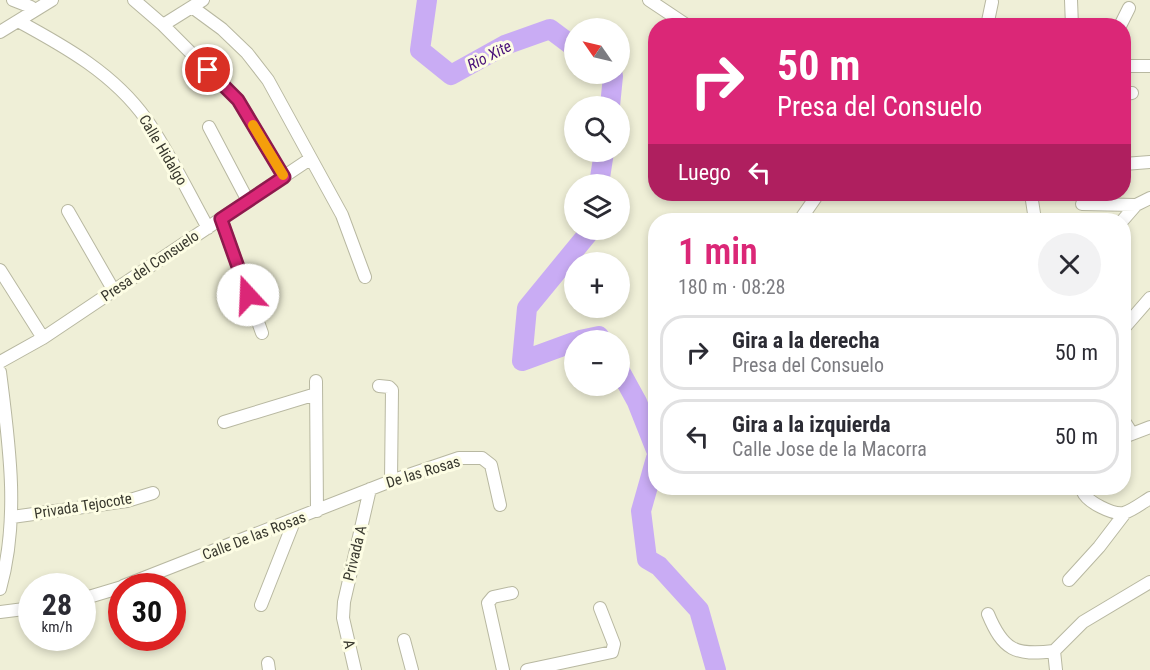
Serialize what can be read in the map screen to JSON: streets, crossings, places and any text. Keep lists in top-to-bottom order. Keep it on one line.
{"streets":{"street":["Calle Hidalgo","Presa del Consuelo","De las Rosas","Privada Tejocote","Calle De las Rosas","Privada A","A"]},"crossings":[["Calle Hidalgo","Presa del Consuelo"],["De las Rosas","Calle De las Rosas"],["De las Rosas","Privada A"],["Privada A","A"]],"water":["Rio Xite"],"north":"top left","page":{"map_buttons":["+","−"],"turn":["50 m","Presa del Consuelo"],"then":"Luego","heading":["1 min","180 m · 08:28"],"list":[{"name":"Gira a la derecha","note":"Presa del Consuelo","value":"50 m"},{"name":"Gira a la izquierda","note":"Calle Jose de la Macorra","value":"50 m"}],"speed":"28 km/h","limit":"30"}}
